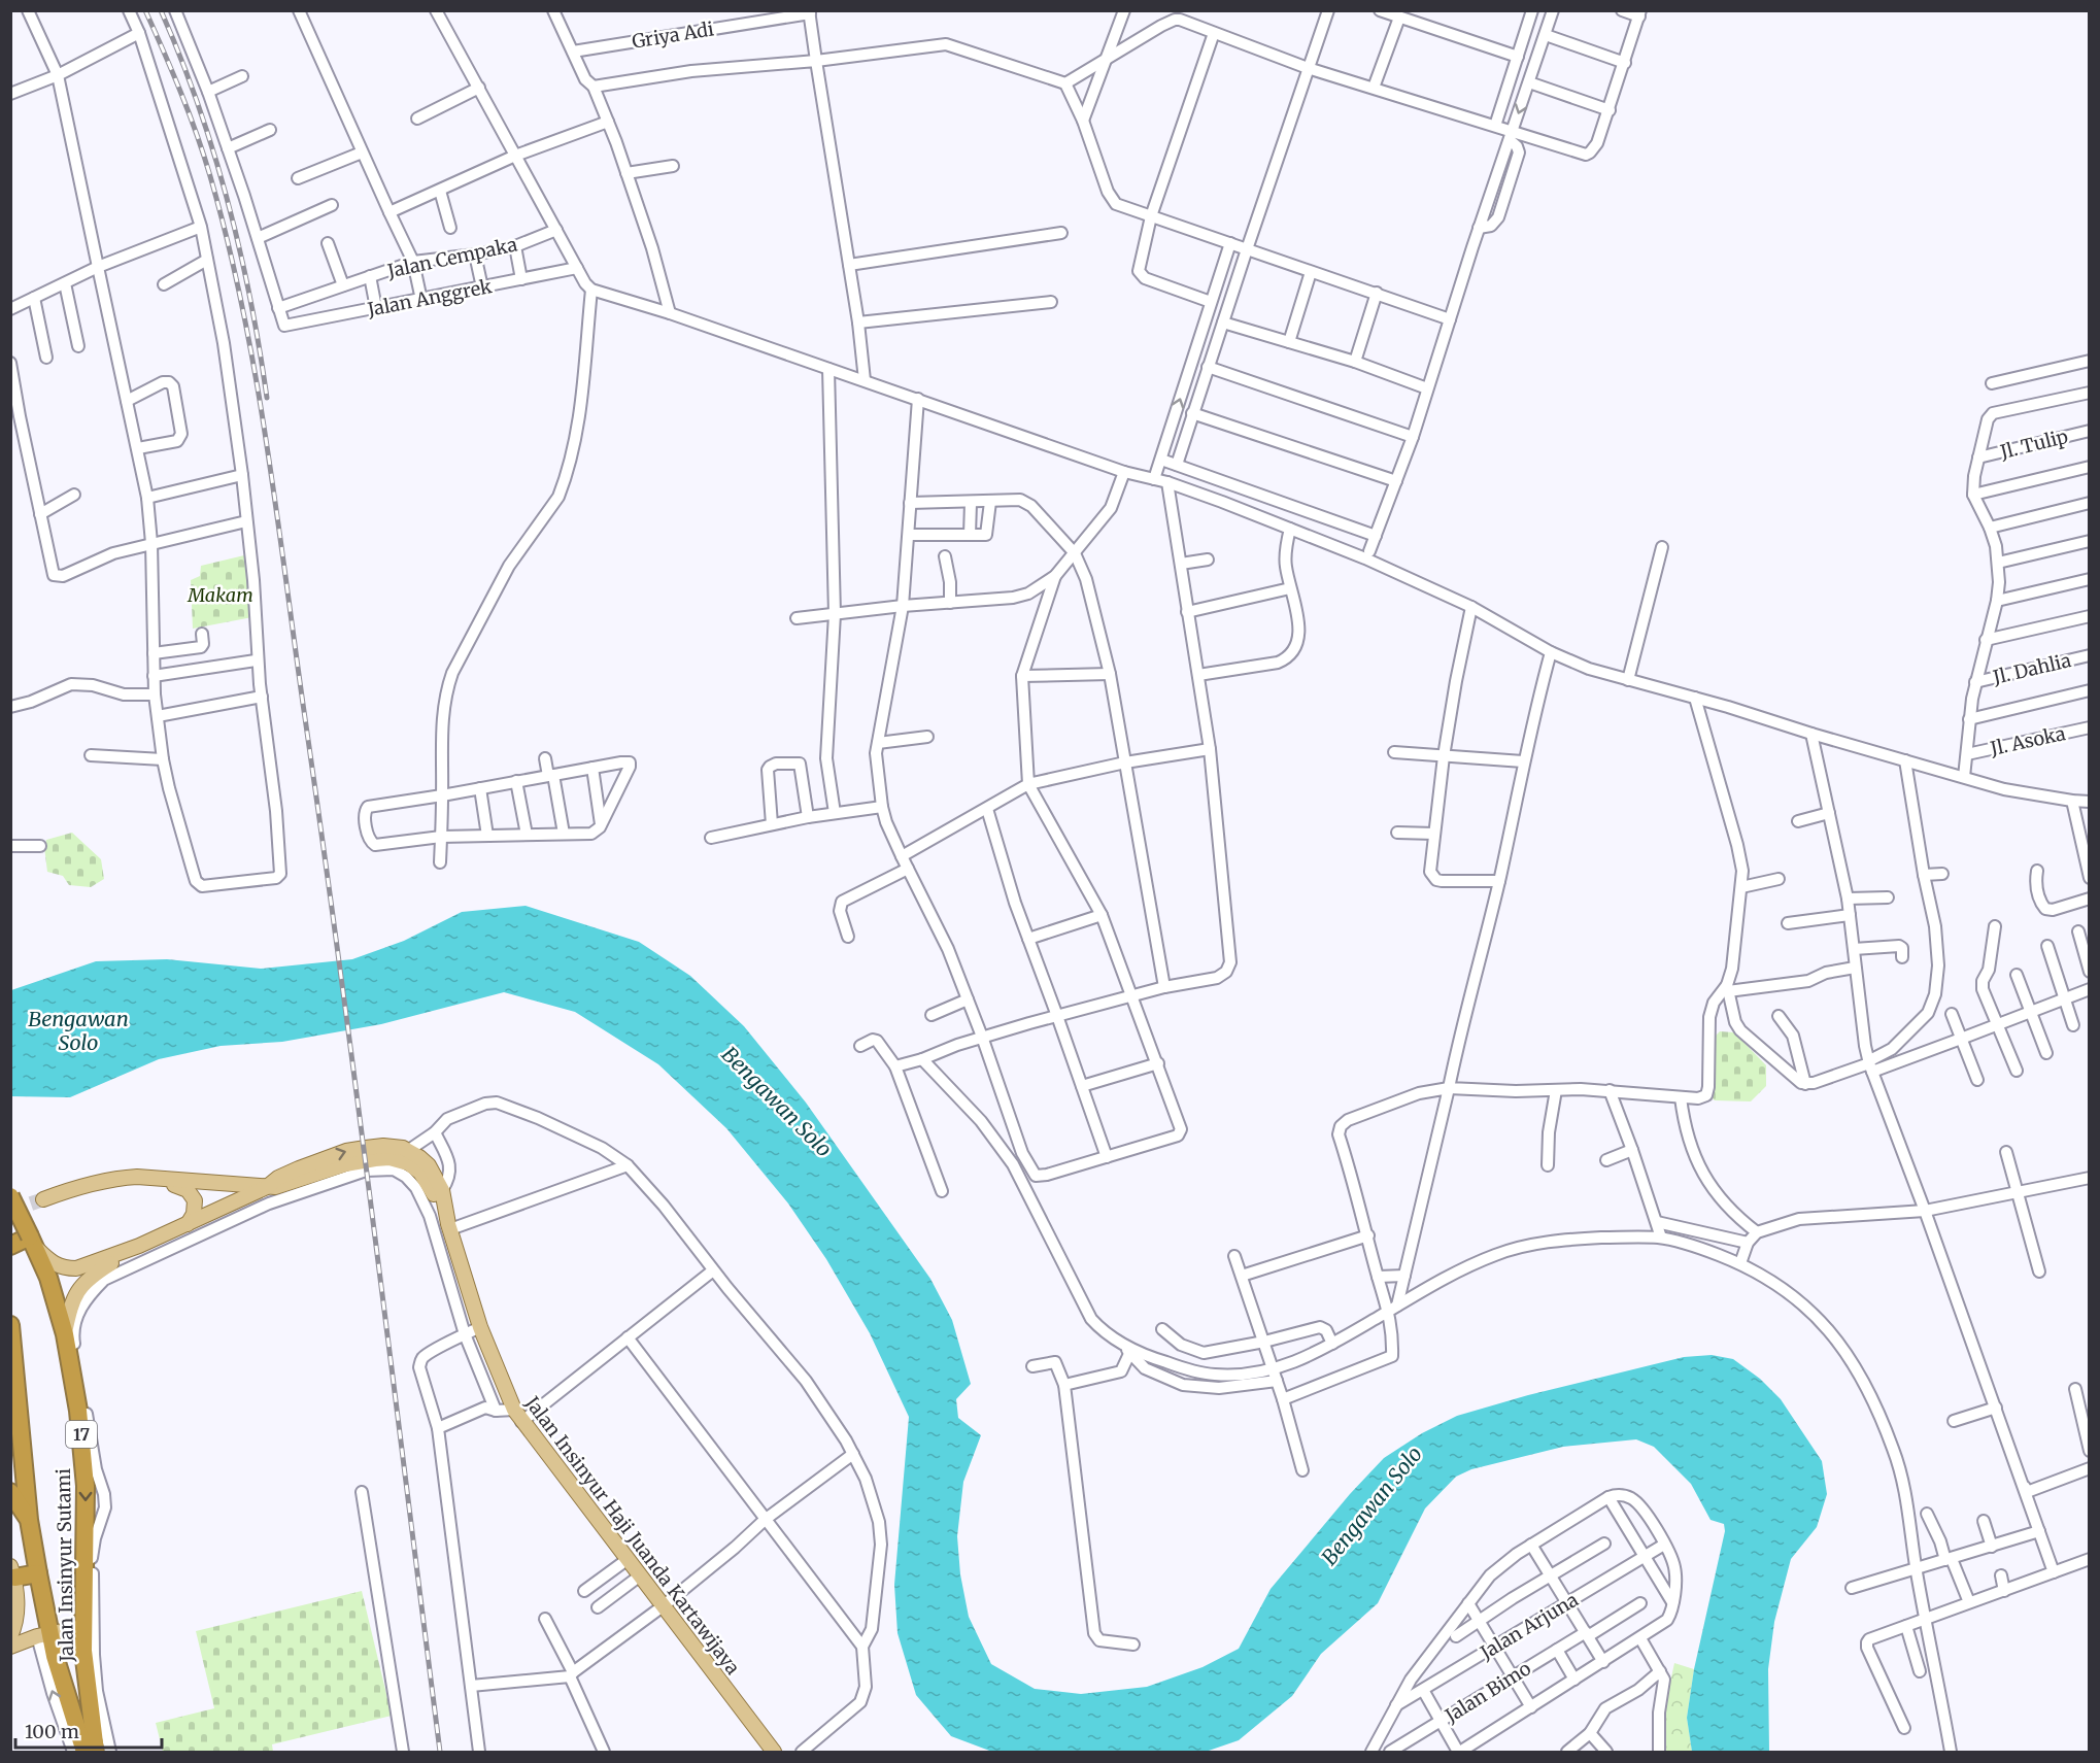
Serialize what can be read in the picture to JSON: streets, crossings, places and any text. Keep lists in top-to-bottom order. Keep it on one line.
{"streets":{"highway":["17","Jalan Insinyur Sutami"],"main road":["Jalan Insinyur Haji Juanda Kartawijaya"],"street":["Griya Adi","Jalan Cempaka","Jalan Anggrek","Jl. Tulip","Jl. Dahlia","Jl. Asoka","Jalan Arjuna","Jalan Bimo"]},"crossings":[["Jalan Cempaka","Jalan Anggrek"],["17","Jalan Insinyur Haji Juanda Kartawijaya"],["17","Jalan Insinyur Sutami"],["Jalan Insinyur Haji Juanda Kartawijaya","Jalan Insinyur Sutami"]],"water":["Bengawan Solo"],"parks":["Makam"],"scale_bar":"100 m"}
